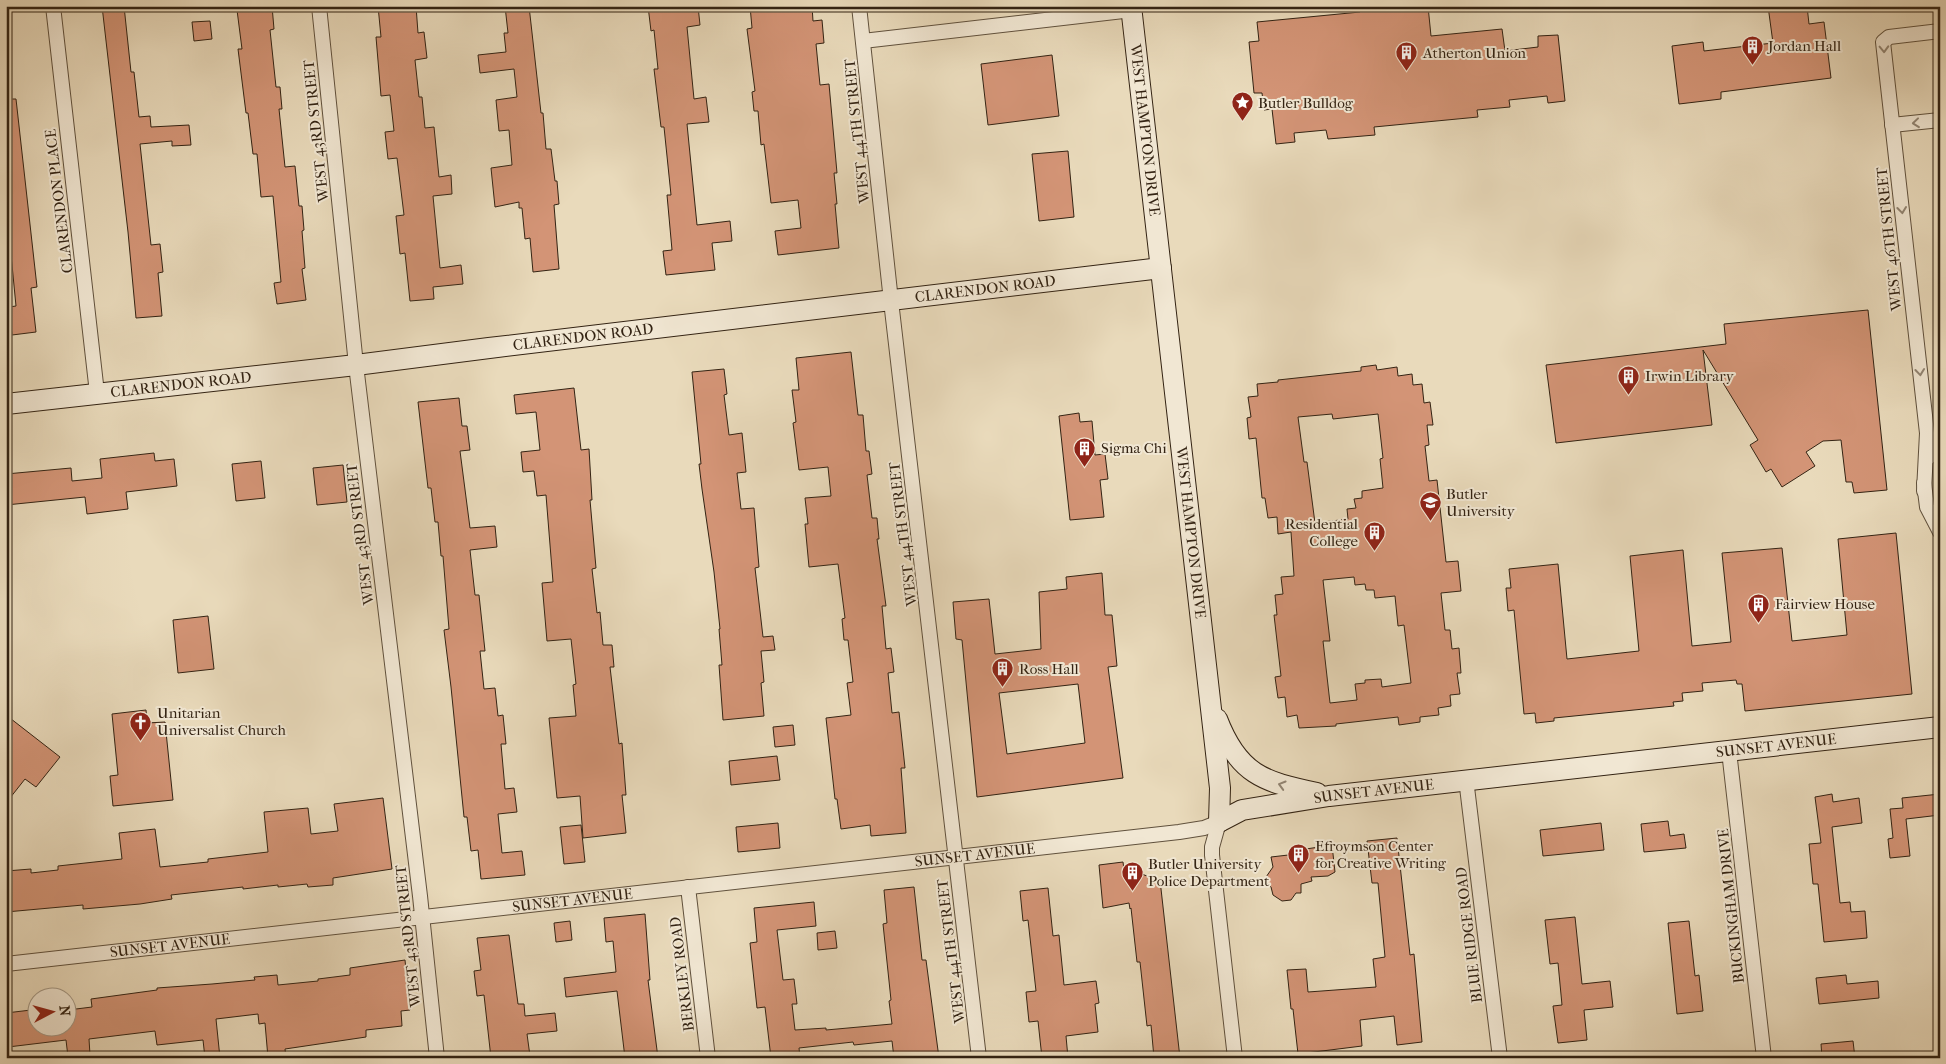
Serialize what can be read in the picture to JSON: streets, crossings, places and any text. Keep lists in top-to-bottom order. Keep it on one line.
{"streets":{"street":["WEST HAMPTON DRIVE","WEST 43RD STREET","WEST 44TH STREET","CLARENDON PLACE","WEST 46TH STREET","CLARENDON ROAD","SUNSET AVENUE","BUCKINGHAM DRIVE","BLUE RIDGE ROAD","BERKLEY ROAD"]},"crossings":[["WEST HAMPTON DRIVE","CLARENDON ROAD"],["WEST HAMPTON DRIVE","SUNSET AVENUE"],["WEST 43RD STREET","CLARENDON ROAD"],["WEST 43RD STREET","SUNSET AVENUE"],["WEST 44TH STREET","CLARENDON ROAD"],["WEST 44TH STREET","SUNSET AVENUE"],["CLARENDON PLACE","CLARENDON ROAD"],["SUNSET AVENUE","BUCKINGHAM DRIVE"],["SUNSET AVENUE","BLUE RIDGE ROAD"],["SUNSET AVENUE","BERKLEY ROAD"]],"one_way":["WEST 46TH STREET"],"places":{"building":["Jordan Hall","Atherton Union","Irwin Library","Sigma Chi","Residential College","Fairview House","Ross Hall","Efroymson Center for Creative Writing","Butler University Police Department"],"place":["Butler Bulldog"],"school or university":["Butler University"],"church":["Unitarian Universalist Church"]},"north":"right"}
